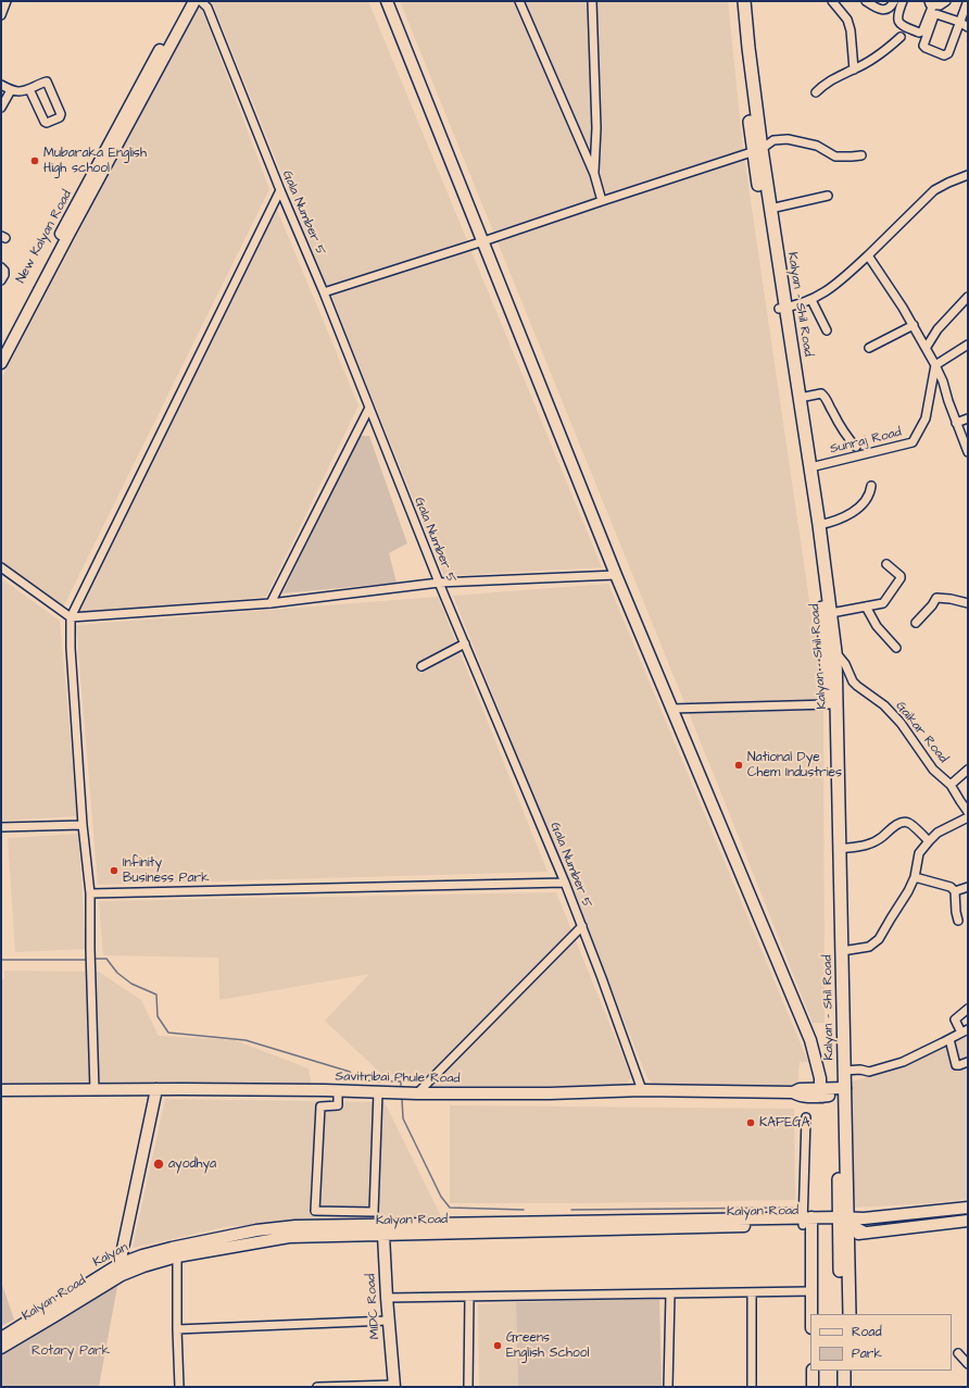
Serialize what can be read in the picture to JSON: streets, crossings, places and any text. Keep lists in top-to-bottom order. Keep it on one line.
{"streets":{"main road":["Kalyan - Shil Road"],"street":["Gala Number 5","New Kalyan Road","Sunraj Road","Gaikar Road","Savitribai Phule Road","Kalyan Road","Kalyan","MIDC Road"]},"crossings":[["Gala Number 5","Savitribai Phule Road"],["Kalyan - Shil Road","Sunraj Road"],["Kalyan - Shil Road","Gaikar Road"],["Kalyan - Shil Road","Savitribai Phule Road"],["Kalyan - Shil Road","Kalyan Road"],["Kalyan Road","Kalyan"],["Kalyan Road","MIDC Road"]],"parks":["Rotary Park"],"places":["Mubaraka English High school","National Dye Chem Industries","Infinity Business Park","KAFEGA","ayodhya","Greens English School"],"legend":["Road","Park"]}
